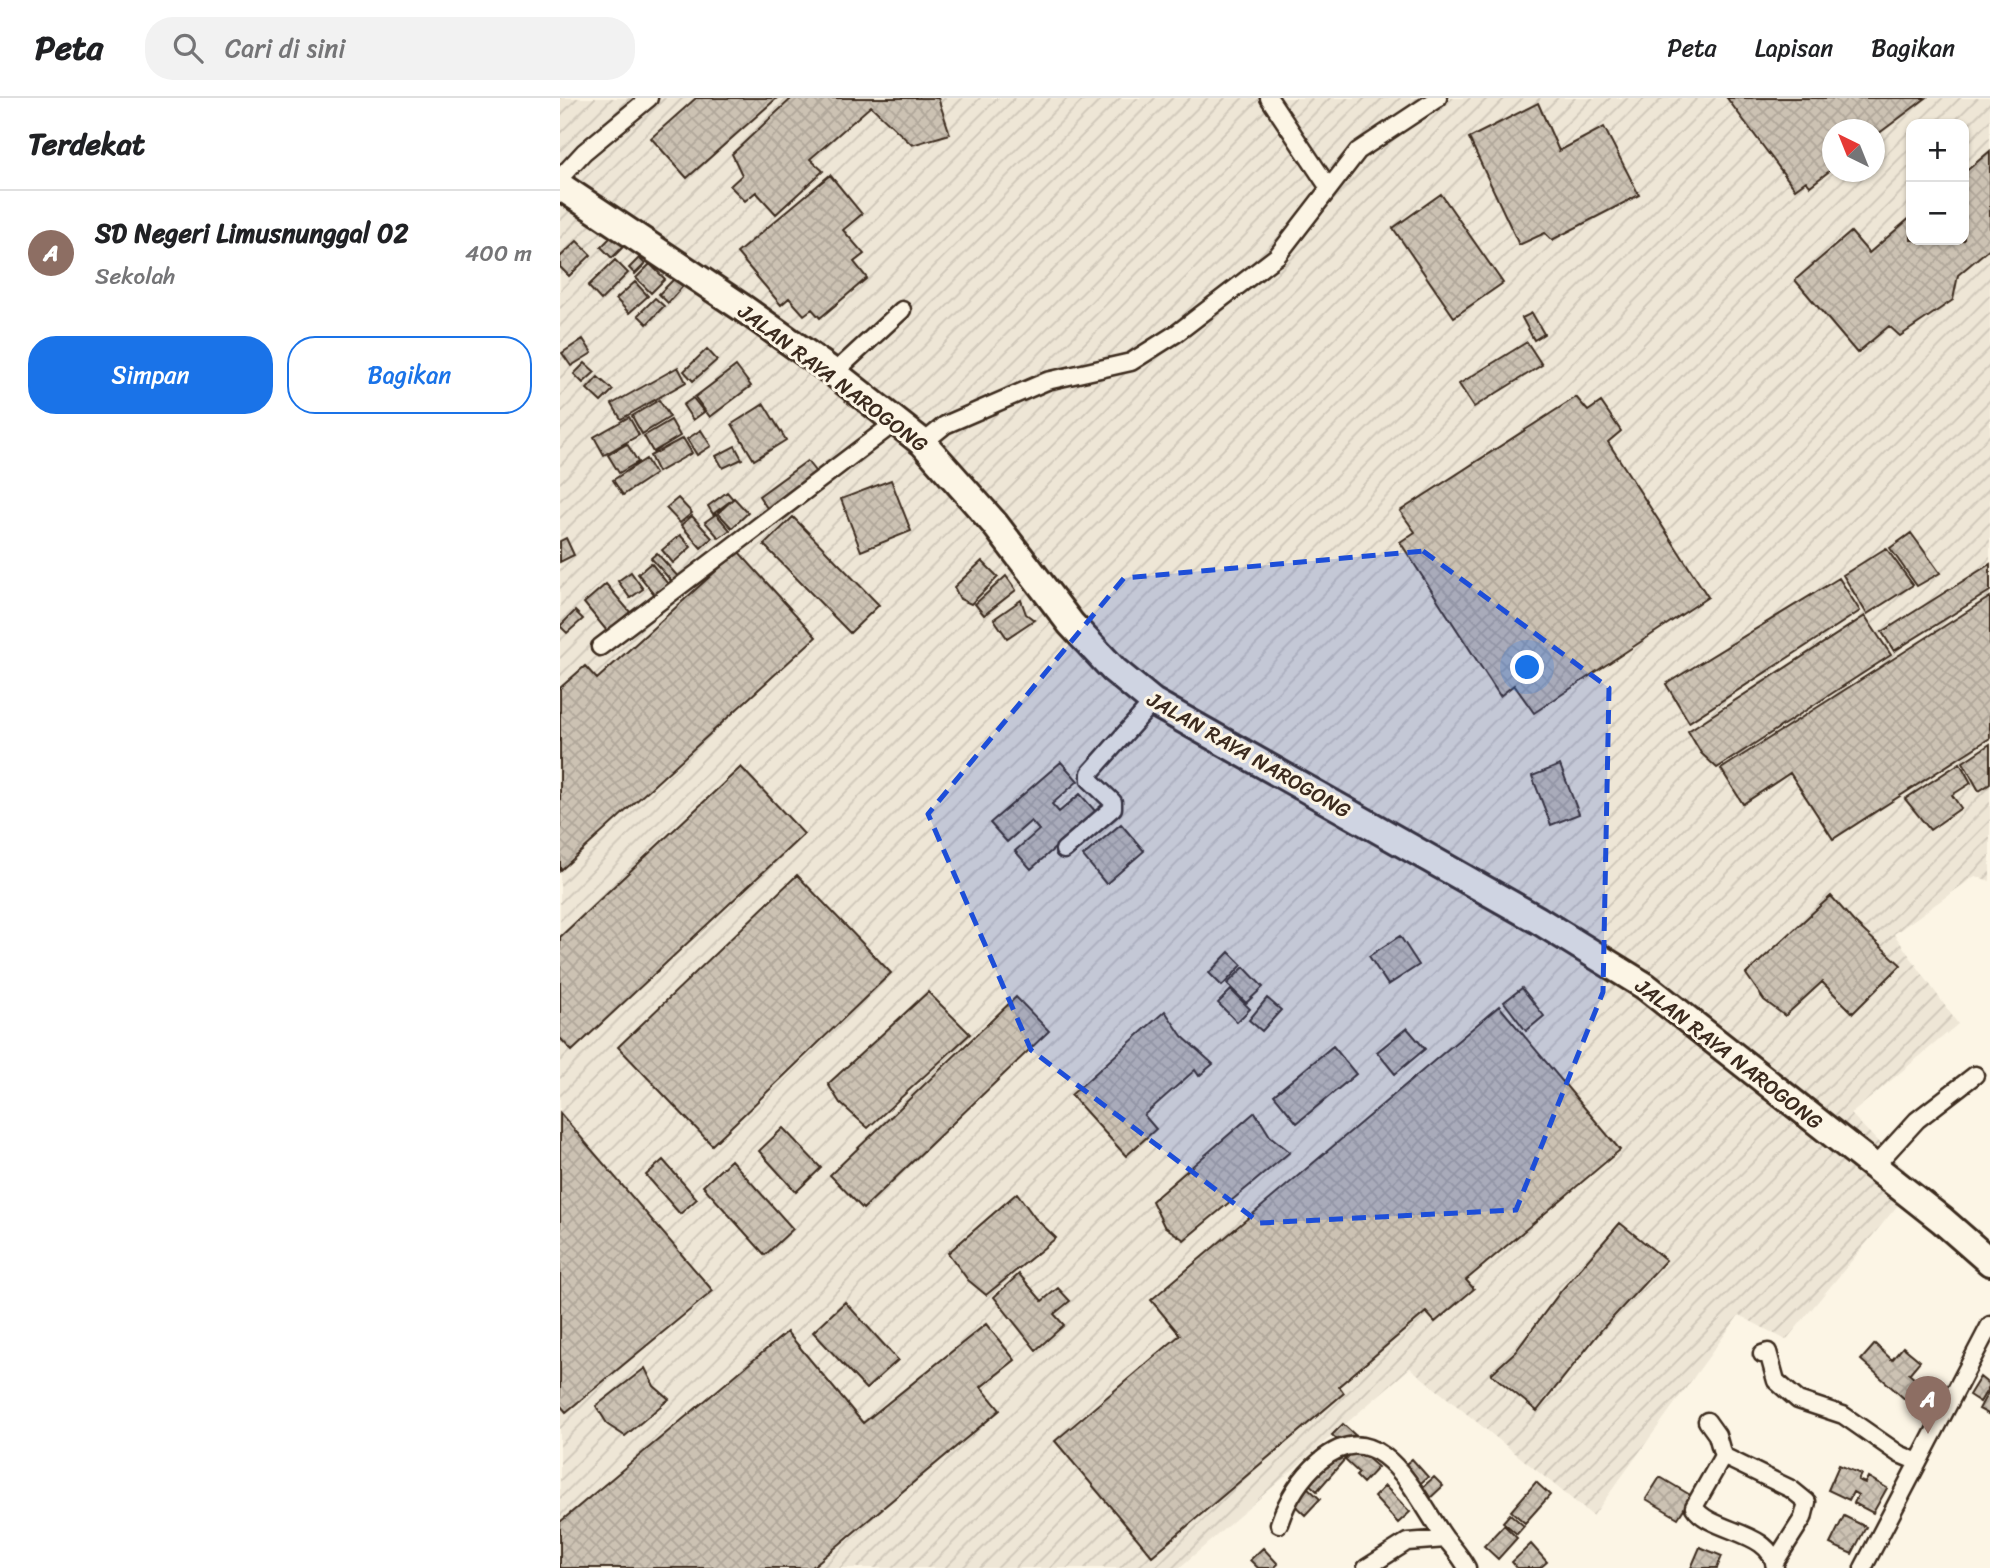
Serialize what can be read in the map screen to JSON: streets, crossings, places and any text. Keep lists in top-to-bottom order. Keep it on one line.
{"streets":{"main road":["JALAN RAYA NAROGONG"]},"north":"top left","page":{"header":"Peta","search":"Cari di sini","nav":["Peta","Lapisan","Bagikan"],"heading":"Terdekat","map_buttons":["+","−"],"list":[{"mark":"A","name":"SD Negeri Limusnunggal 02","note":"Sekolah","value":"400 m"}],"buttons":["Simpan","Bagikan"],"pins":"A"}}
